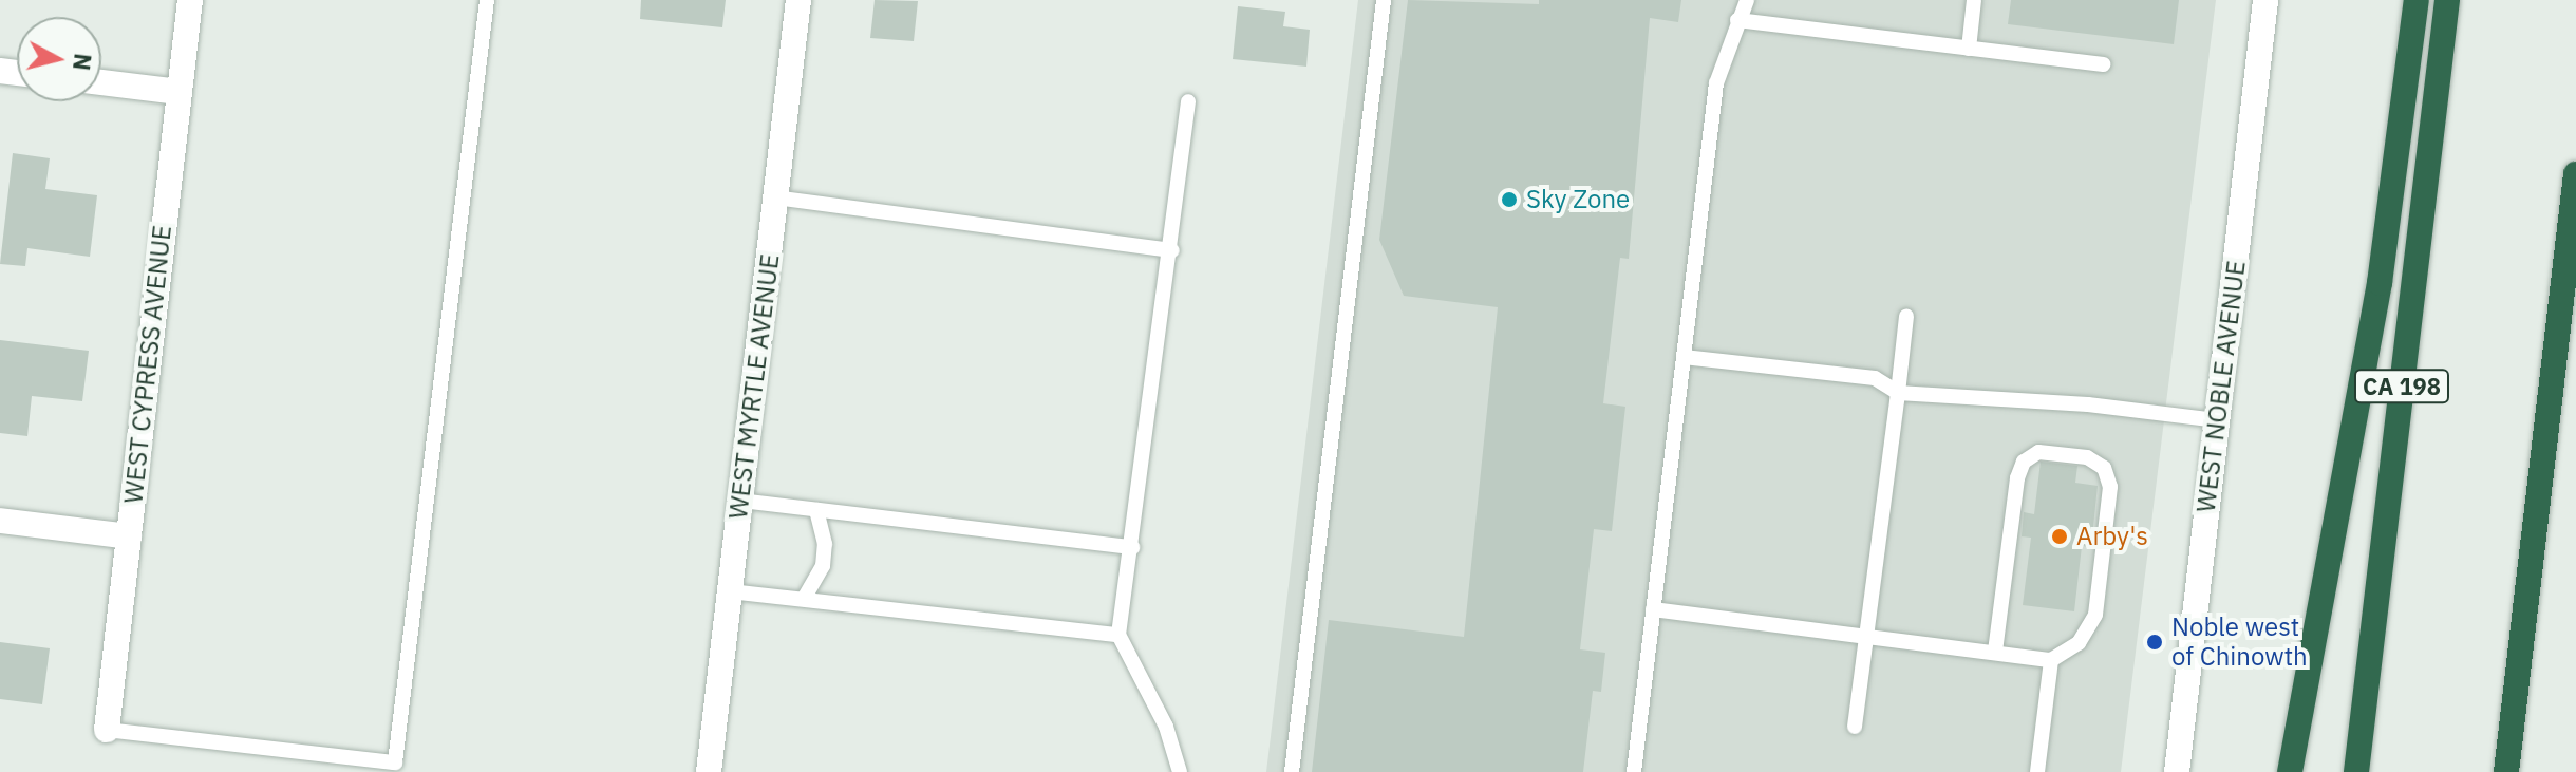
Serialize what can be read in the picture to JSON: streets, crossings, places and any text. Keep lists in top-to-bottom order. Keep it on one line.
{"streets":{"highway":["CA 198"],"street":["WEST CYPRESS AVENUE","WEST MYRTLE AVENUE","WEST NOBLE AVENUE"]},"places":["Sky Zone","Arby's","Noble west of Chinowth"],"north":"right"}
